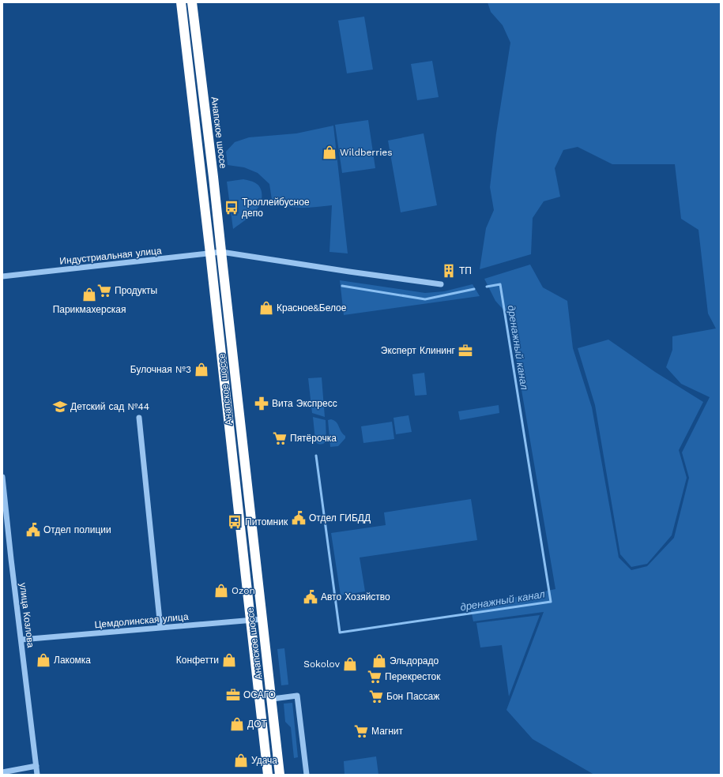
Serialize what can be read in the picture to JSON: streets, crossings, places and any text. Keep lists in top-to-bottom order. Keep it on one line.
{"streets":{"highway":["Анапское шоссе"],"street":["Индустриальная улица","улица Козлова","Цемдолинская улица"]},"crossings":[["Анапское шоссе","Индустриальная улица"],["Анапское шоссе","Цемдолинская улица"],["улица Козлова","Цемдолинская улица"]],"water":["дренажный канал"],"places":{"shop":["Wildberries","Парикмахерская","Красное&Белое","Булочная №3","Ozon","Лакомка","Конфетти","Эльдорадо","Sokolov","ДОТ","Удача"],"bus stop":["Троллейбусное депо","Питомник"],"building":["ТП"],"supermarket":["Продукты","Пятёрочка","Перекресток","Бон Пассаж","Магнит"],"office":["Эксперт Клининг","ОСАГО"],"pharmacy":["Вита Экспресс"],"school or university":["Детский сад №44"],"public building":["Отдел ГИБДД","Отдел полиции","Авто Хозяйство"]}}
